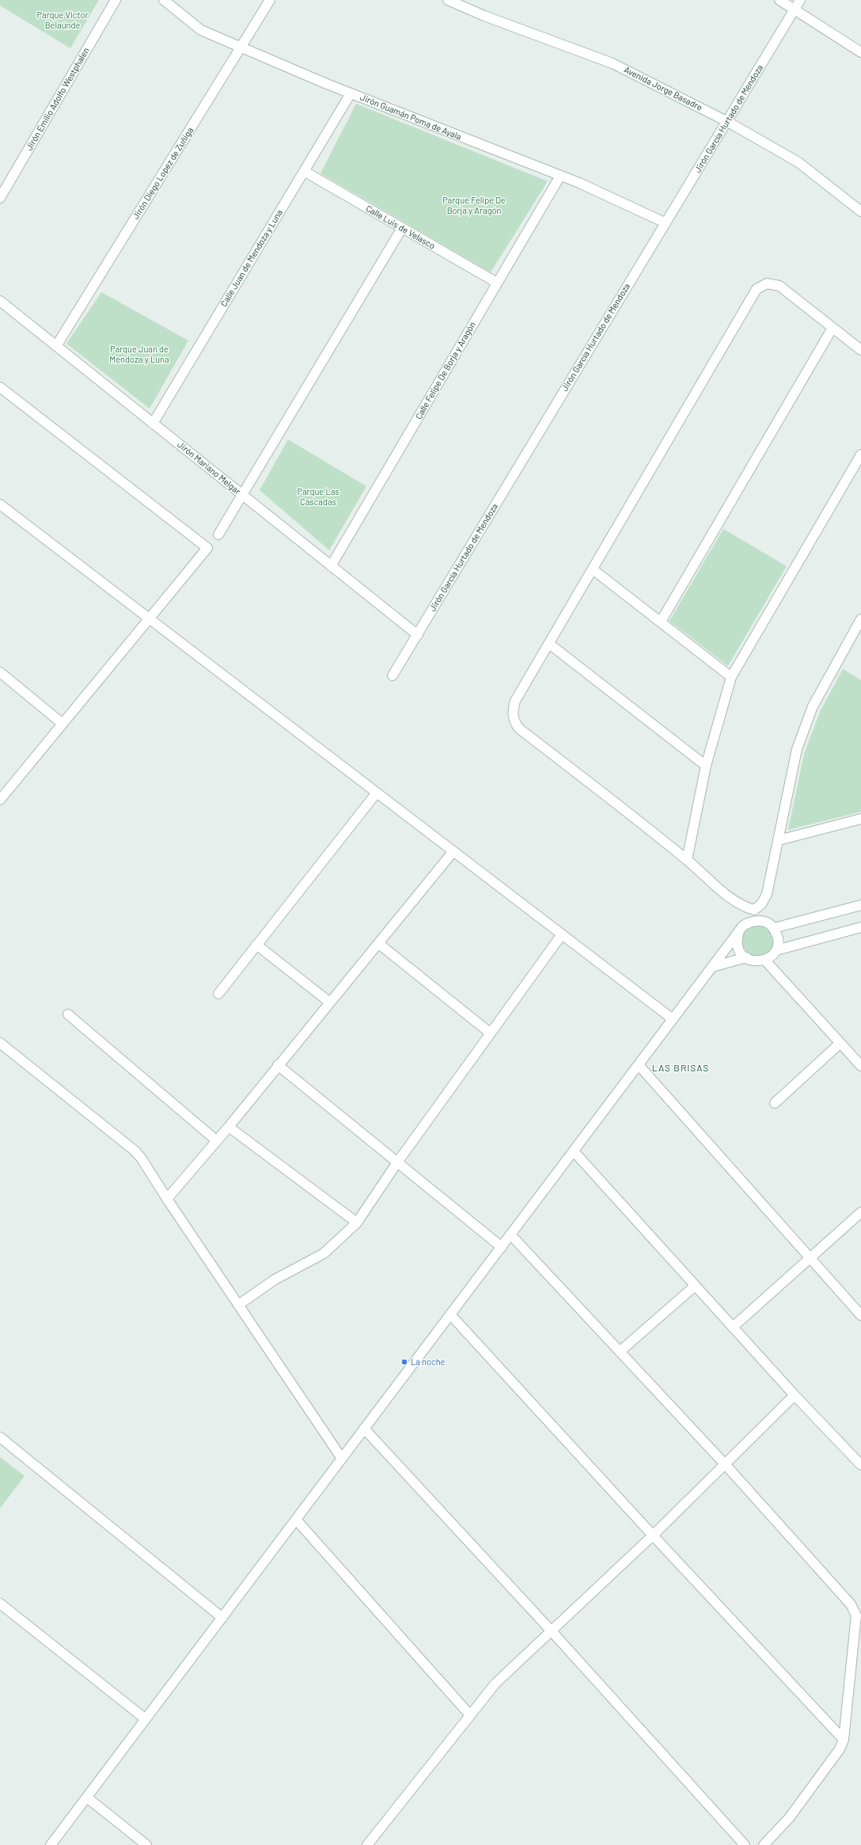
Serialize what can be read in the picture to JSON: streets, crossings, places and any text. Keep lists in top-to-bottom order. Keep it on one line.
{"streets":{"street":["Avenida Jorge Basadre","Jirón Emilio Adolfo Westphalen","Jirón Guamán Poma de Ayala","Jirón García Hurtado de Mendoza","Jirón Diego Lopez de Zuñiga","Calle Luis de Velasco","Calle Juan de Mendoza y Luna","Calle Felipe De Borja y Aragón","Jirón Mariano Melgar"]},"crossings":[["Avenida Jorge Basadre","Jirón García Hurtado de Mendoza"],["Jirón Guamán Poma de Ayala","Jirón García Hurtado de Mendoza"],["Jirón Guamán Poma de Ayala","Jirón Diego Lopez de Zuñiga"],["Jirón Guamán Poma de Ayala","Calle Juan de Mendoza y Luna"],["Jirón Guamán Poma de Ayala","Calle Felipe De Borja y Aragón"],["Jirón García Hurtado de Mendoza","Jirón Mariano Melgar"],["Jirón Diego Lopez de Zuñiga","Jirón Mariano Melgar"],["Calle Luis de Velasco","Calle Juan de Mendoza y Luna"],["Calle Luis de Velasco","Calle Felipe De Borja y Aragón"],["Calle Juan de Mendoza y Luna","Jirón Mariano Melgar"],["Calle Felipe De Borja y Aragón","Jirón Mariano Melgar"]],"districts":["LAS BRISAS"],"parks":["Parque Victor Belaúnde","Parque Felipe De Borja y Aragón","Parque Juan de Mendoza y Luna","Parque Las Cascadas"],"places":["La noche"]}
